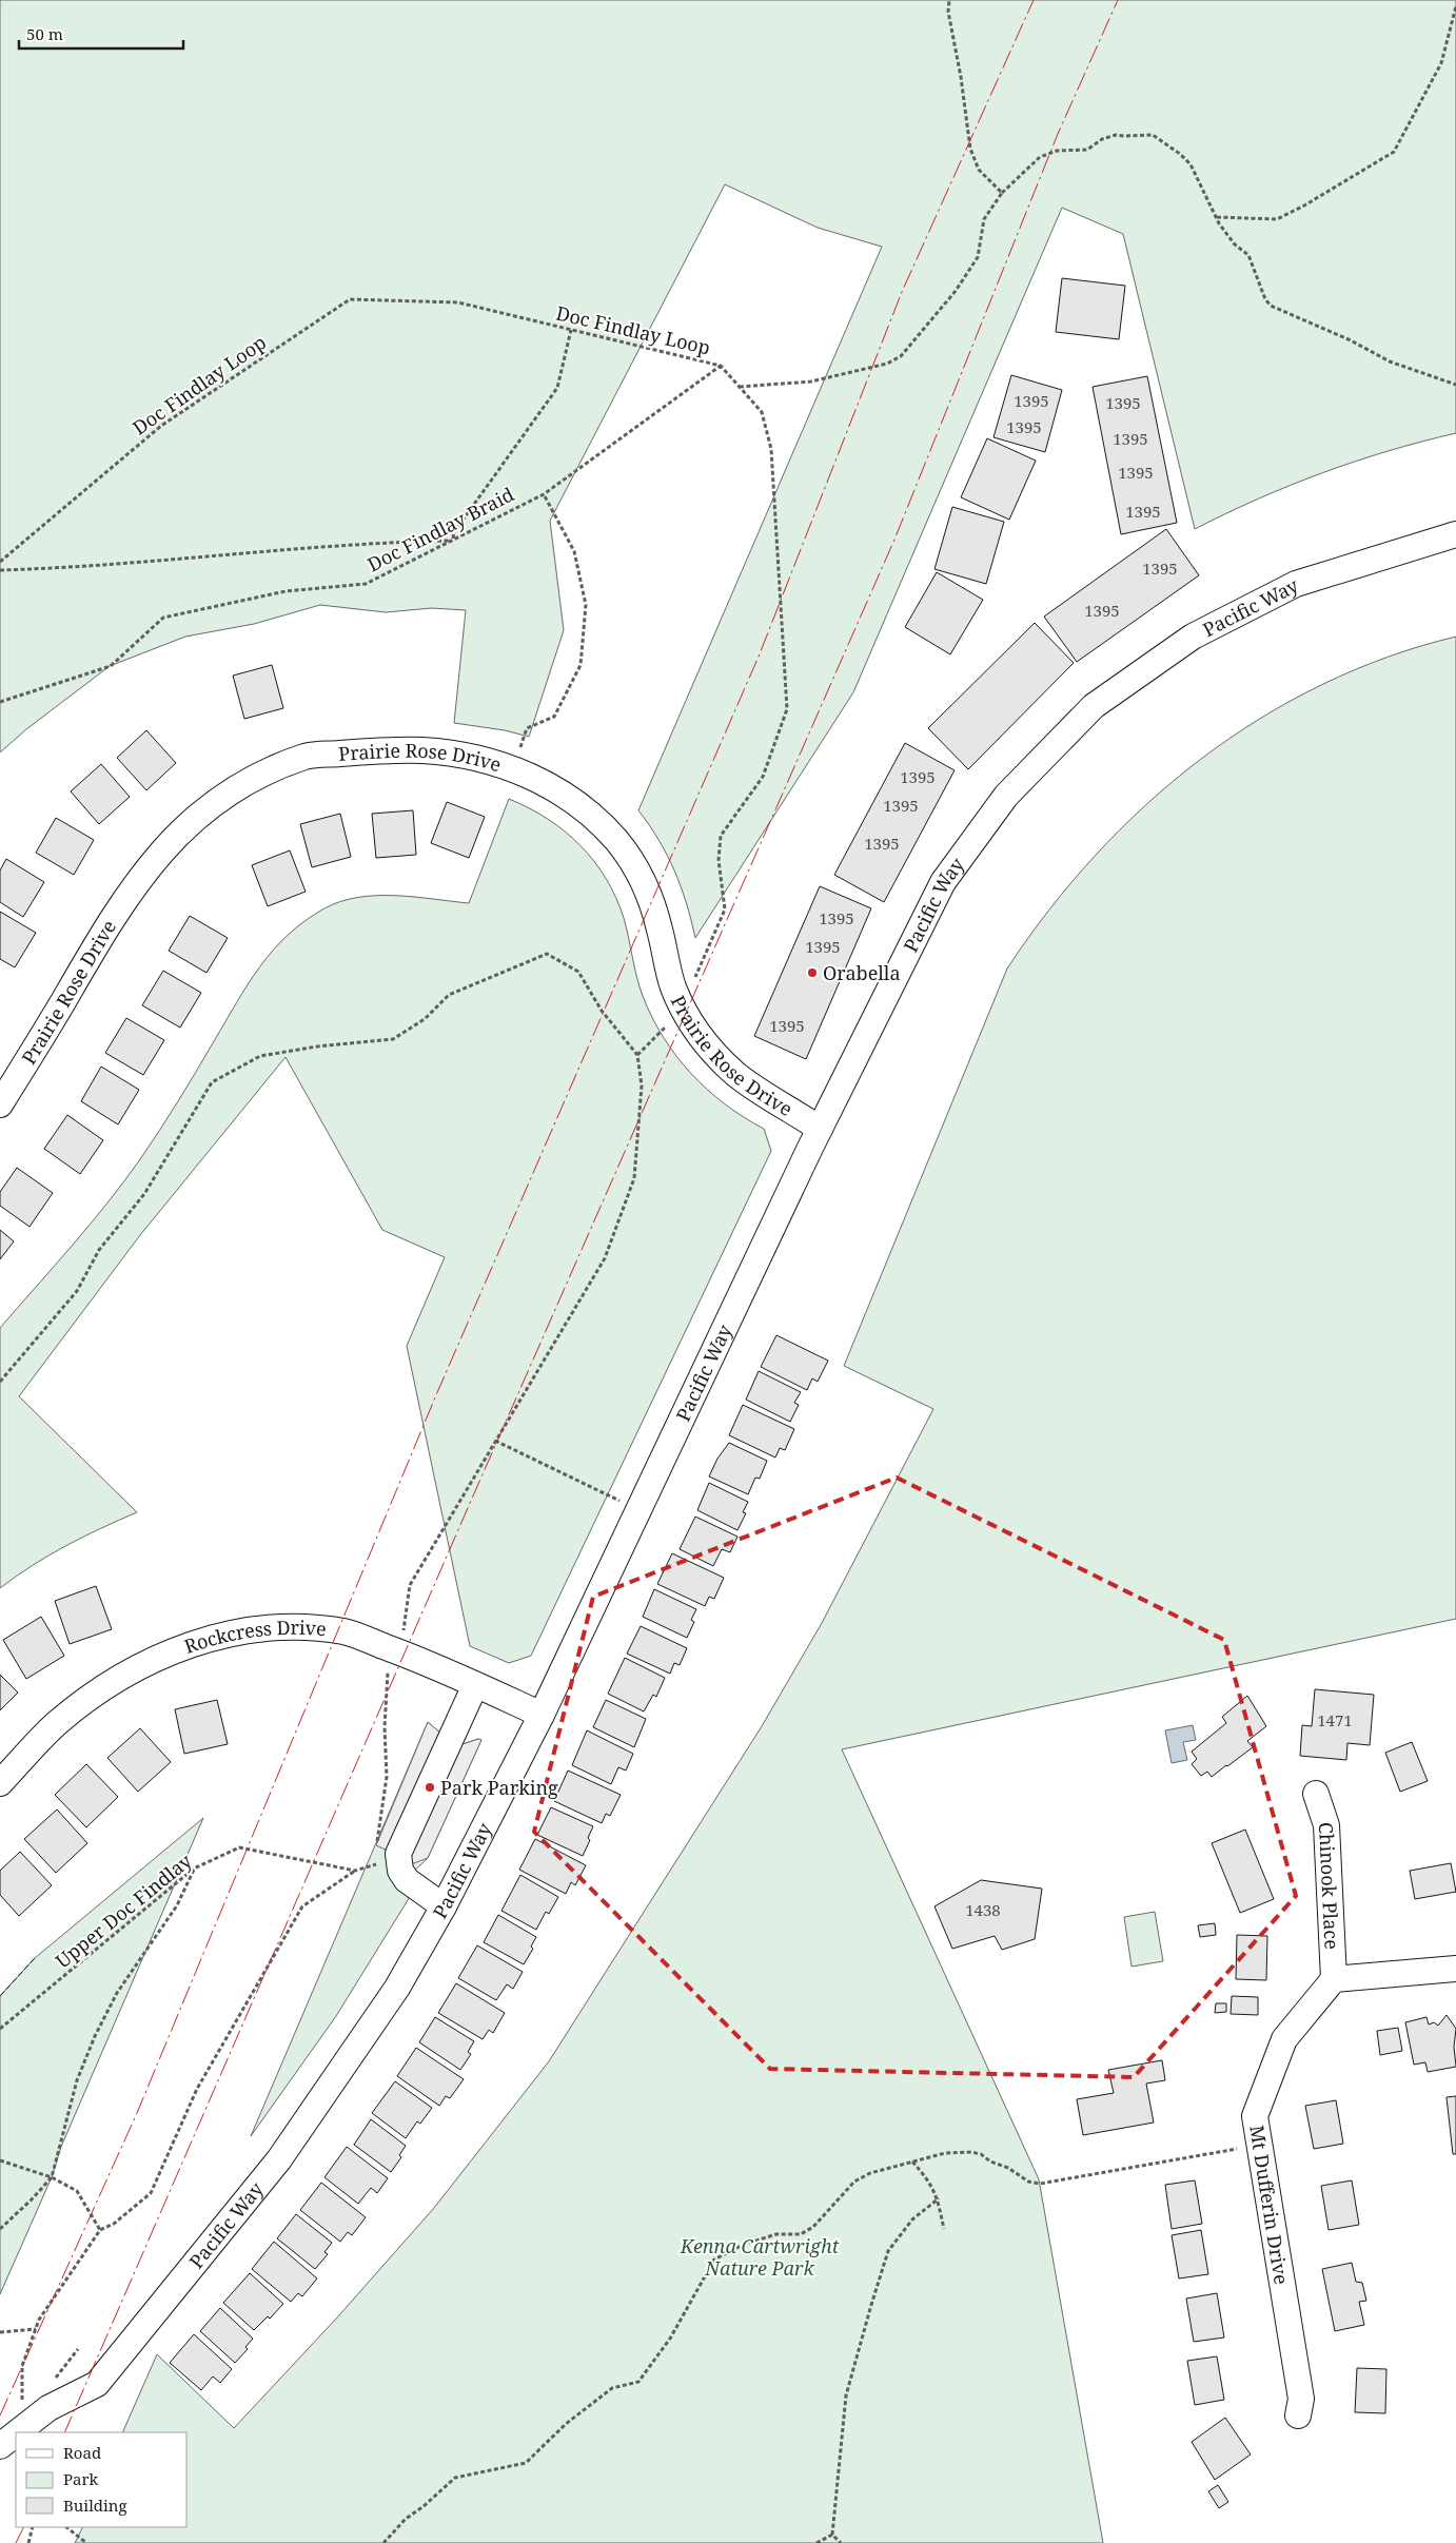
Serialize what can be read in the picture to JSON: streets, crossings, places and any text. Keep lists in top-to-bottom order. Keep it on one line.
{"streets":{"street":["Pacific Way","Prairie Rose Drive","Rockcress Drive","Chinook Place","Mt Dufferin Drive"],"path":["Doc Findlay Loop","Doc Findlay Braid","Upper Doc Findlay"]},"crossings":[["Doc Findlay Loop","Doc Findlay Braid"],["Pacific Way","Prairie Rose Drive"],["Pacific Way","Rockcress Drive"],["Chinook Place","Mt Dufferin Drive"]],"parks":["Kenna Cartwright Nature Park"],"places":["Orabella","Park Parking"],"house_numbers":["1395","1395","1395","1395","1395","1395","1395","1395","1395","1395","1395","1395","1395","1395","1471","1438"],"legend":["Road","Park","Building"],"scale_bar":"50 m"}
